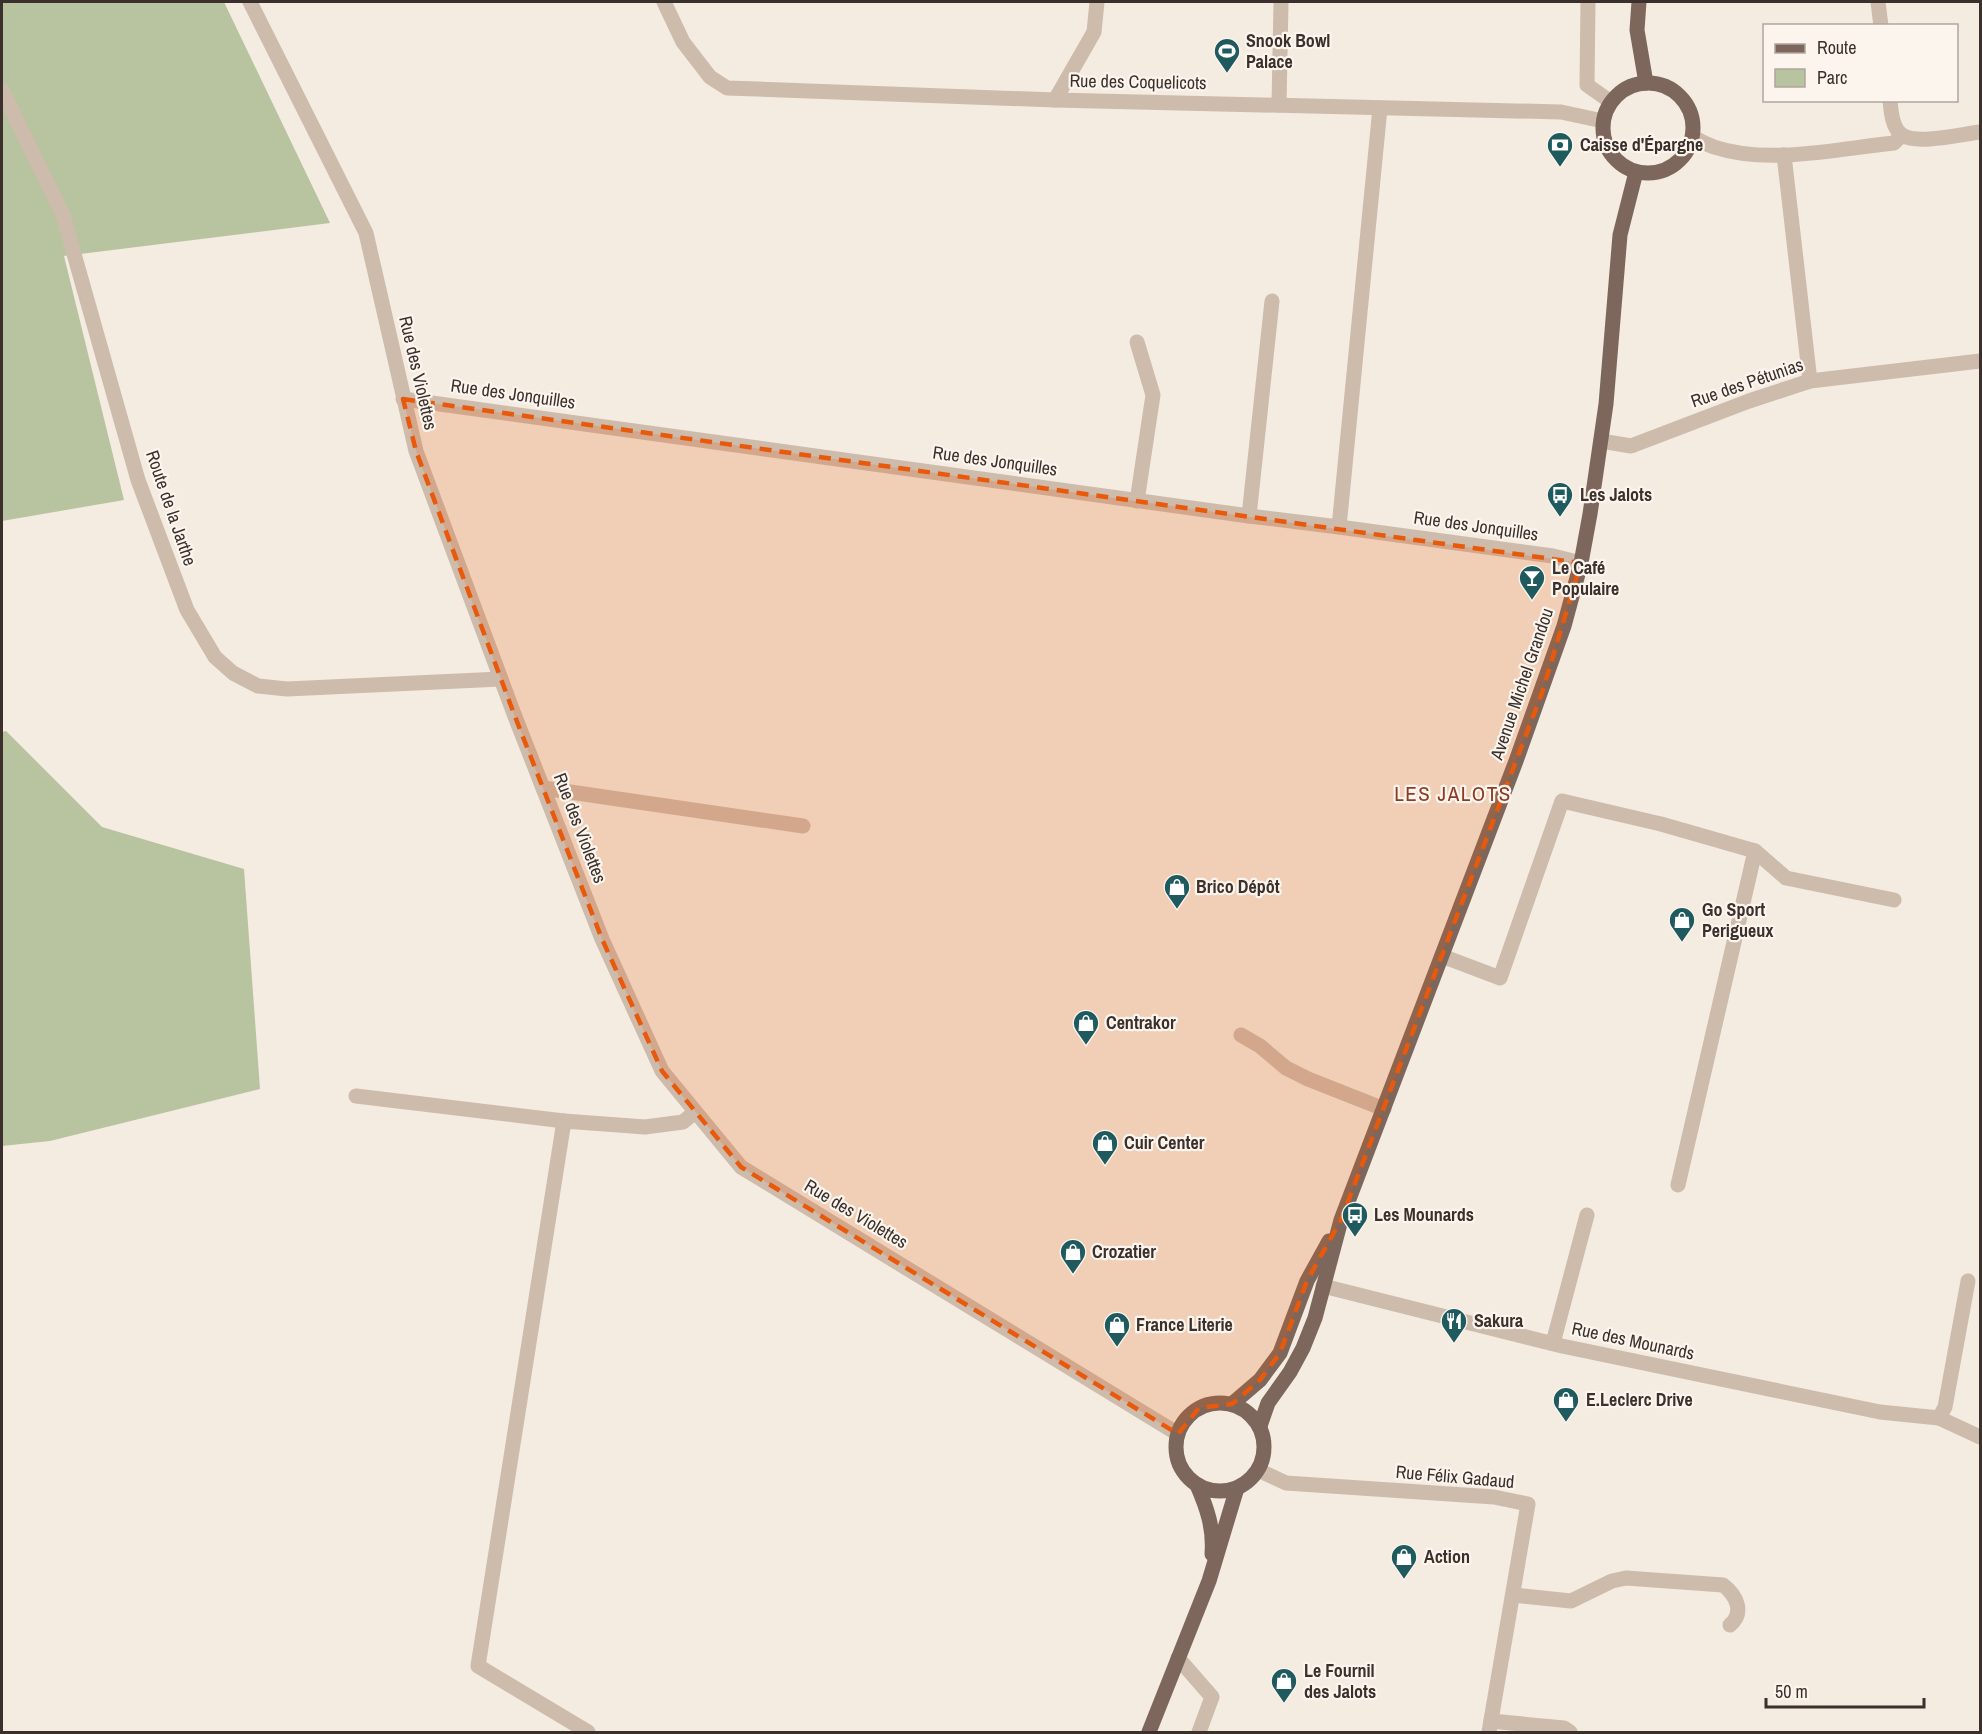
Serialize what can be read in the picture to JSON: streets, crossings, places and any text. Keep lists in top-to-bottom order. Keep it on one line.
{"streets":{"main road":["Avenue Michel Grandou"],"street":["Rue des Coquelicots","Rue des Violettes","Rue des Pétunias","Rue des Jonquilles","Route de la Jarthe","Rue des Mounards","Rue Félix Gadaud"]},"crossings":[["Rue des Coquelicots","Avenue Michel Grandou"],["Rue des Violettes","Rue des Jonquilles"],["Rue des Violettes","Route de la Jarthe"],["Rue des Violettes","Avenue Michel Grandou"],["Rue des Violettes","Rue Félix Gadaud"],["Rue des Pétunias","Avenue Michel Grandou"],["Rue des Jonquilles","Avenue Michel Grandou"],["Avenue Michel Grandou","Rue des Mounards"],["Avenue Michel Grandou","Rue Félix Gadaud"]],"districts":["LES JALOTS"],"places":{"sports":["Snook Bowl Palace"],"bank":["Caisse d'Épargne"],"bus stop":["Les Jalots","Les Mounards"],"bar":["Le Café Populaire"],"shop":["Brico Dépôt","Go Sport Perigueux","Centrakor","Cuir Center","Crozatier","France Literie","E.Leclerc Drive","Action","Le Fournil des Jalots"],"restaurant":["Sakura"]},"legend":["Route","Parc"],"scale_bar":"50 m"}
